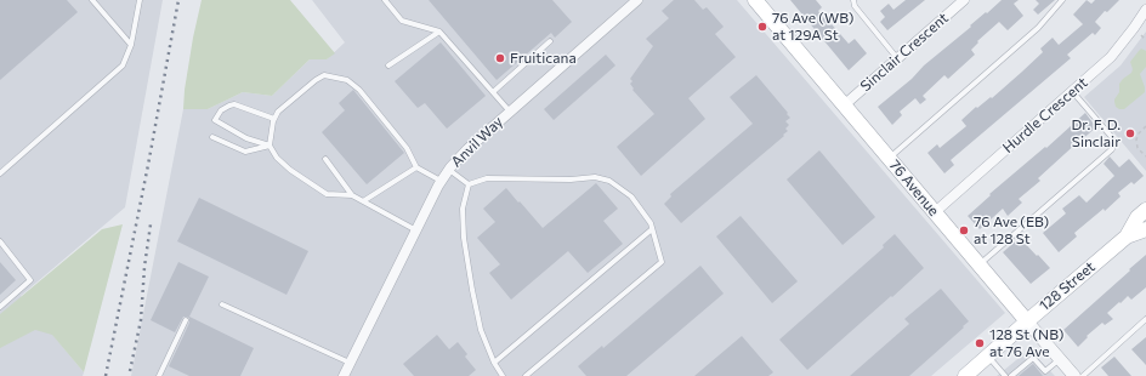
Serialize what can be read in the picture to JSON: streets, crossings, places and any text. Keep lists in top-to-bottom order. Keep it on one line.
{"streets":{"main road":["76 Avenue","128 Street"],"street":["Sinclair Crescent","Hurdle Crescent","Anvil Way"]},"crossings":[["Sinclair Crescent","76 Avenue"],["Hurdle Crescent","76 Avenue"],["76 Avenue","128 Street"]],"places":["76 Ave (WB) at 129A St","Fruiticana","Dr. F. D. Sinclair","76 Ave (EB) at 128 St","128 St (NB) at 76 Ave"]}
